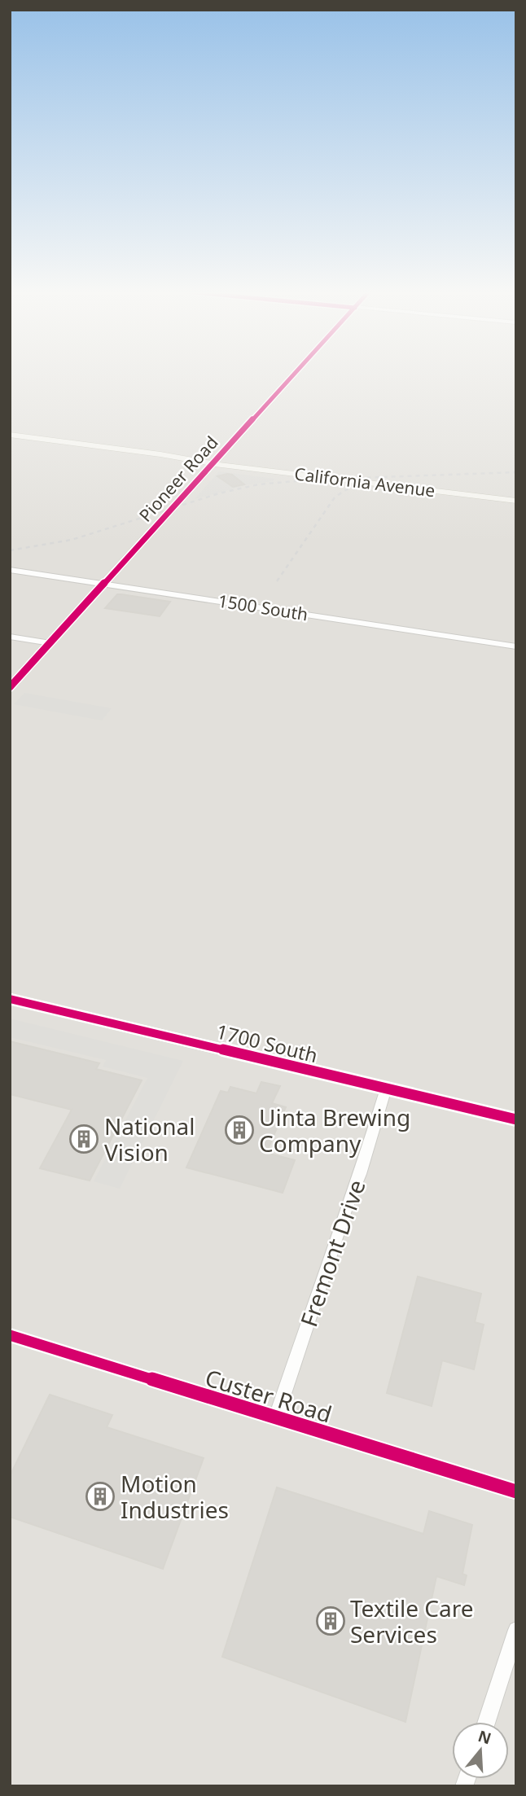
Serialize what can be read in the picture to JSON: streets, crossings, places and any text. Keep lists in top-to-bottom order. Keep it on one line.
{"streets":{"main road":["Pioneer Road","California Avenue","1700 South"],"street":["1500 South","Fremont Drive","Custer Road"]},"crossings":[["Pioneer Road","California Avenue"],["Pioneer Road","1500 South"],["1700 South","Fremont Drive"],["Fremont Drive","Custer Road"]],"places":{"building":["Uinta Brewing Company","National Vision","Motion Industries","Textile Care Services"]},"north":"top"}
